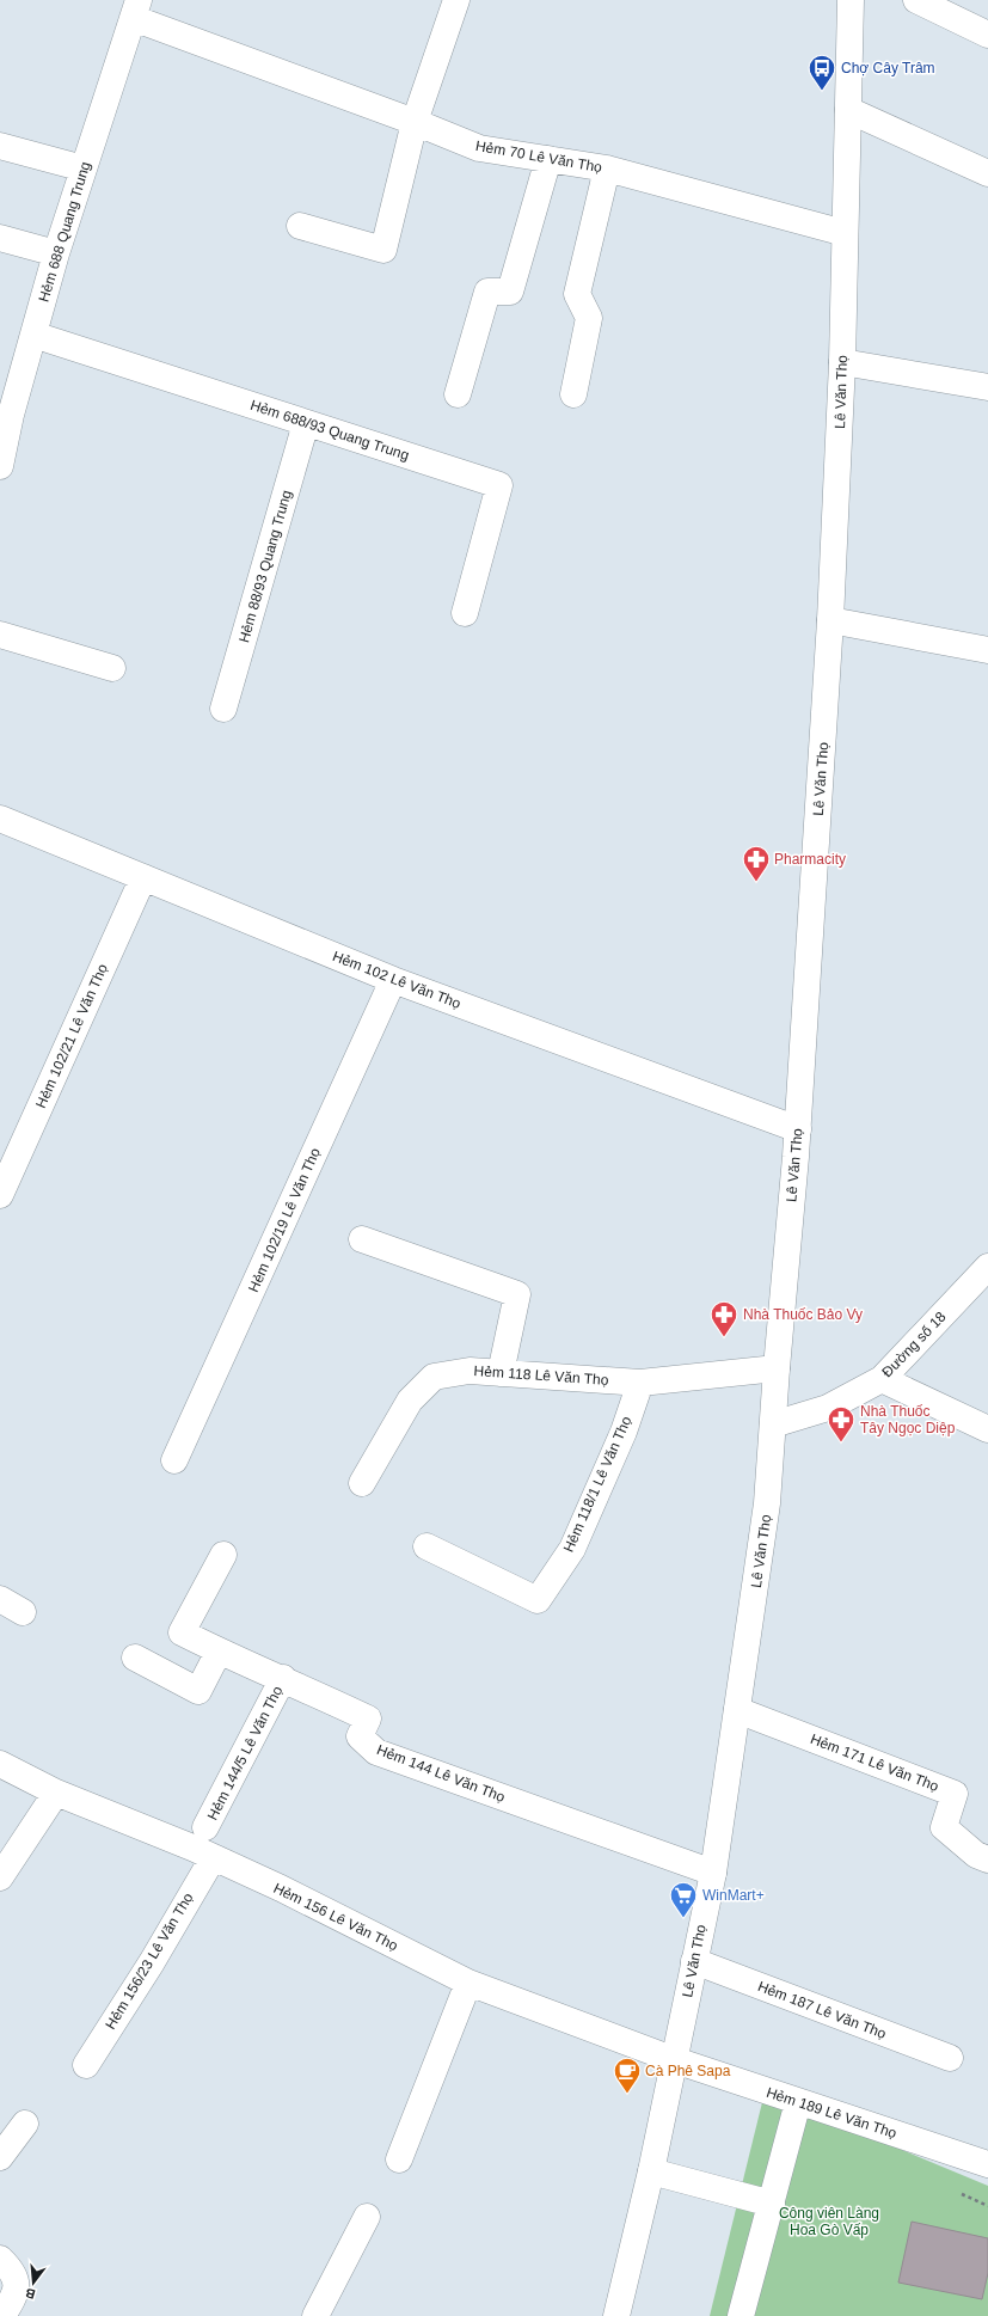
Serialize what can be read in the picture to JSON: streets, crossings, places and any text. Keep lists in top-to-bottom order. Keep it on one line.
{"streets":{"street":["Hẻm 70 Lê Văn Thọ","Hẻm 688 Quang Trung","Lê Văn Thọ","Hẻm 688/93 Quang Trung","Hẻm 88/93 Quang Trung","Hẻm 102 Lê Văn Thọ","Hẻm 102/21 Lê Văn Thọ","Hẻm 102/19 Lê Văn Thọ","Đường số 18","Hẻm 118 Lê Văn Thọ","Hẻm 118/1 Lê Văn Thọ","Hẻm 144/5 Lê Văn Thọ","Hẻm 171 Lê Văn Thọ","Hẻm 144 Lê Văn Thọ","Hẻm 156 Lê Văn Thọ","Hẻm 156/23 Lê Văn Thọ","Hẻm 187 Lê Văn Thọ","Hẻm 189 Lê Văn Thọ"]},"crossings":[["Hẻm 70 Lê Văn Thọ","Hẻm 688 Quang Trung"],["Hẻm 70 Lê Văn Thọ","Lê Văn Thọ"],["Hẻm 688 Quang Trung","Hẻm 688/93 Quang Trung"],["Lê Văn Thọ","Hẻm 102 Lê Văn Thọ"],["Lê Văn Thọ","Đường số 18"],["Lê Văn Thọ","Hẻm 118 Lê Văn Thọ"],["Lê Văn Thọ","Hẻm 171 Lê Văn Thọ"],["Lê Văn Thọ","Hẻm 144 Lê Văn Thọ"],["Lê Văn Thọ","Hẻm 156 Lê Văn Thọ"],["Lê Văn Thọ","Hẻm 187 Lê Văn Thọ"],["Lê Văn Thọ","Hẻm 189 Lê Văn Thọ"],["Hẻm 688/93 Quang Trung","Hẻm 88/93 Quang Trung"],["Hẻm 102 Lê Văn Thọ","Hẻm 102/21 Lê Văn Thọ"],["Hẻm 102 Lê Văn Thọ","Hẻm 102/19 Lê Văn Thọ"],["Hẻm 118 Lê Văn Thọ","Hẻm 118/1 Lê Văn Thọ"],["Hẻm 144/5 Lê Văn Thọ","Hẻm 144 Lê Văn Thọ"],["Hẻm 156 Lê Văn Thọ","Hẻm 156/23 Lê Văn Thọ"],["Hẻm 156 Lê Văn Thọ","Hẻm 189 Lê Văn Thọ"]],"parks":["Công viên Làng Hoa Gò Vấp"],"places":{"bus stop":["Chợ Cây Trâm"],"pharmacy":["Pharmacity","Nhà Thuốc Bảo Vy","Nhà Thuốc Tây Ngọc Diệp"],"supermarket":["WinMart+"],"cafe":["Cà Phê Sapa"]},"north":"bottom"}
